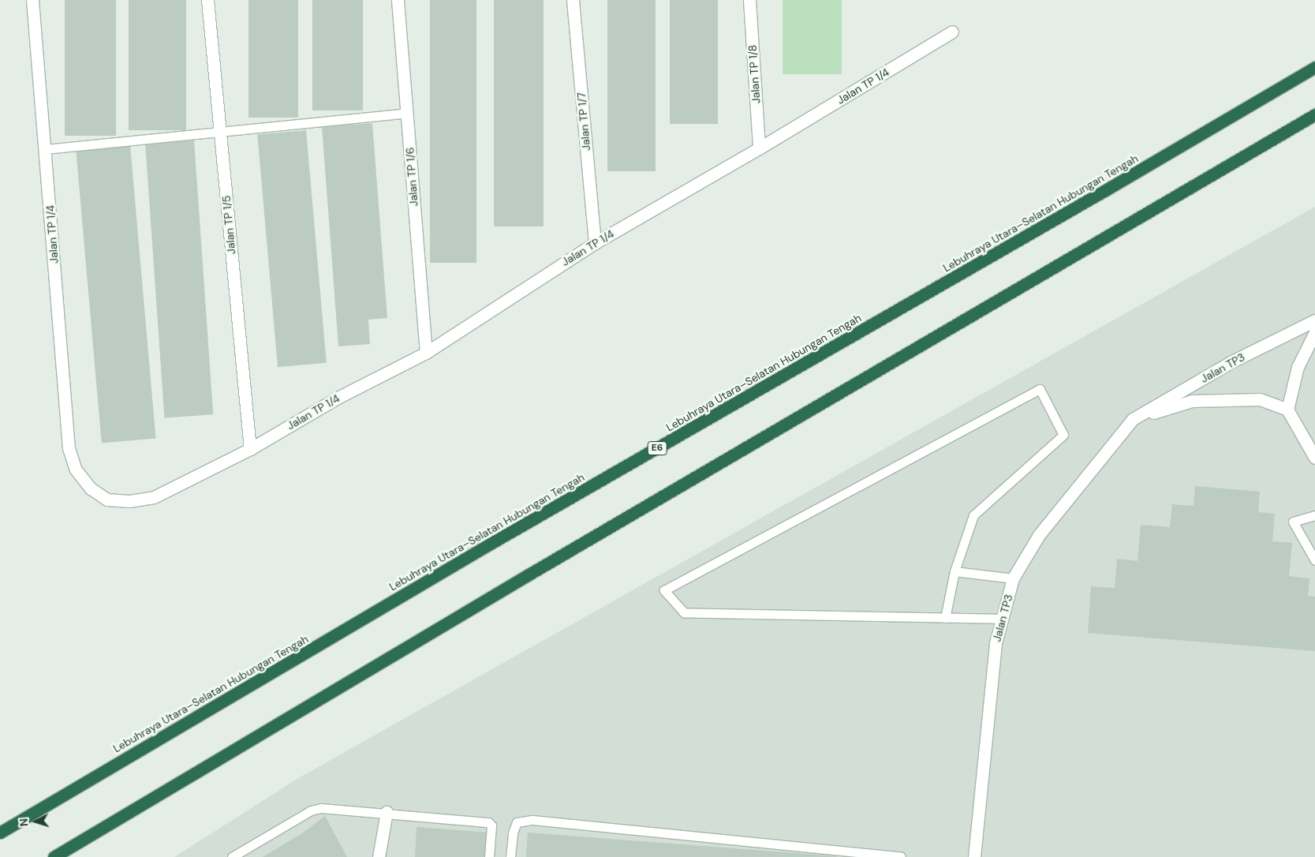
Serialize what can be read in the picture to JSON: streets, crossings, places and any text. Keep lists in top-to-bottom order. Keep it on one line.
{"streets":{"highway":["Lebuhraya Utara–Selatan Hubungan Tengah","E6"],"street":["Jalan TP 1/8","Jalan TP 1/4","Jalan TP 1/7","Jalan TP 1/6","Jalan TP 1/5","Jalan TP3"]},"crossings":[["Jalan TP 1/8","Jalan TP 1/4"],["Jalan TP 1/4","Jalan TP 1/7"],["Jalan TP 1/4","Jalan TP 1/6"],["Jalan TP 1/4","Jalan TP 1/5"]],"north":"left"}
